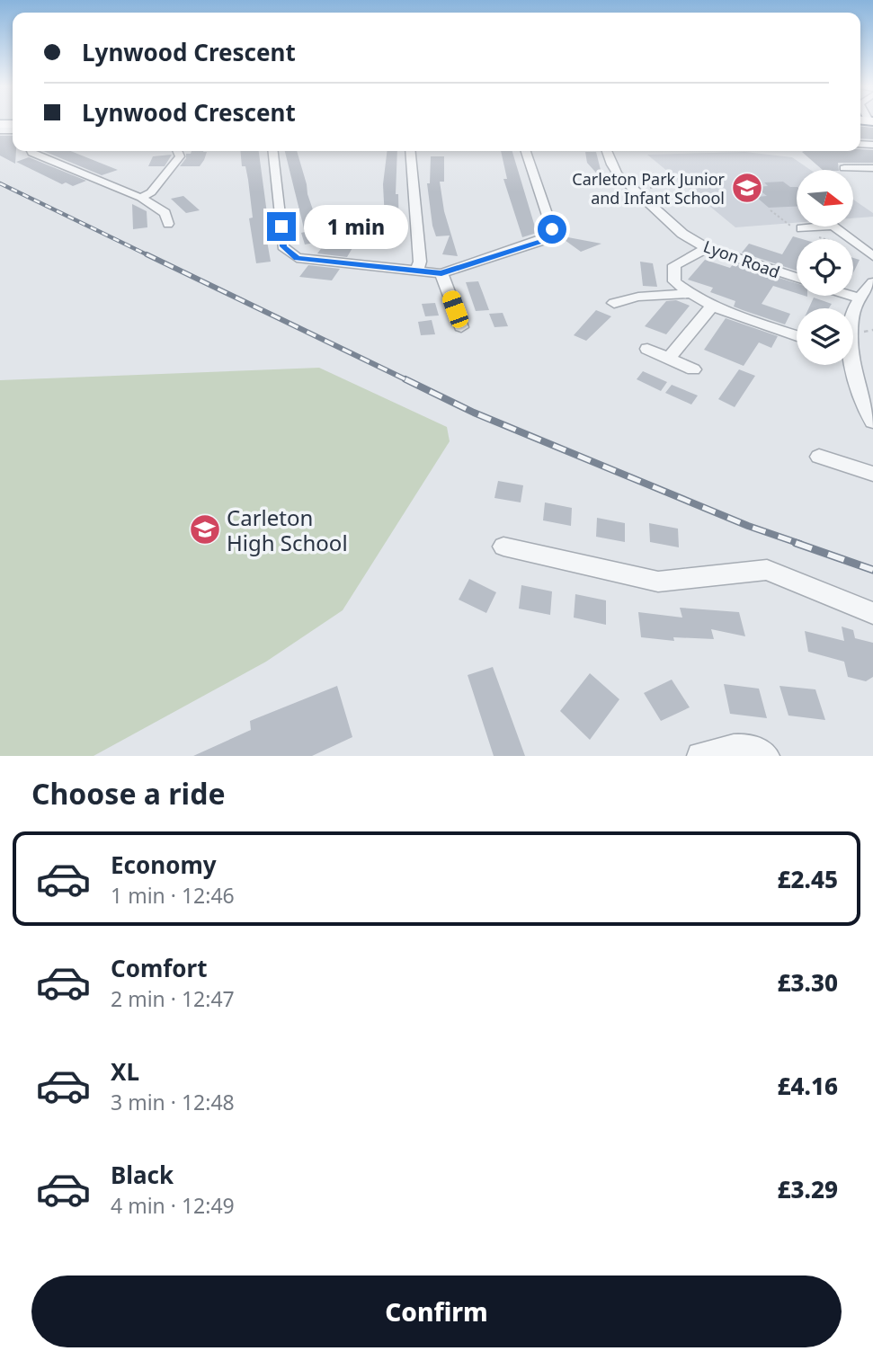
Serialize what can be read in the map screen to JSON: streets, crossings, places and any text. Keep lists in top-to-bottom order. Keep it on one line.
{"streets":{"street":["Lyon Road"]},"places":{"school or university":["Carleton Park Junior and Infant School","Carleton High School"]},"north":"right","page":{"banner":["Lynwood Crescent","Lynwood Crescent"],"bubble":"1 min","heading":"Choose a ride","list":[{"name":"Economy","note":"1 min · 12:46","value":"£2.45"},{"name":"Comfort","note":"2 min · 12:47","value":"£3.30"},{"name":"XL","note":"3 min · 12:48","value":"£4.16"},{"name":"Black","note":"4 min · 12:49","value":"£3.29"}],"buttons":"Confirm"}}
